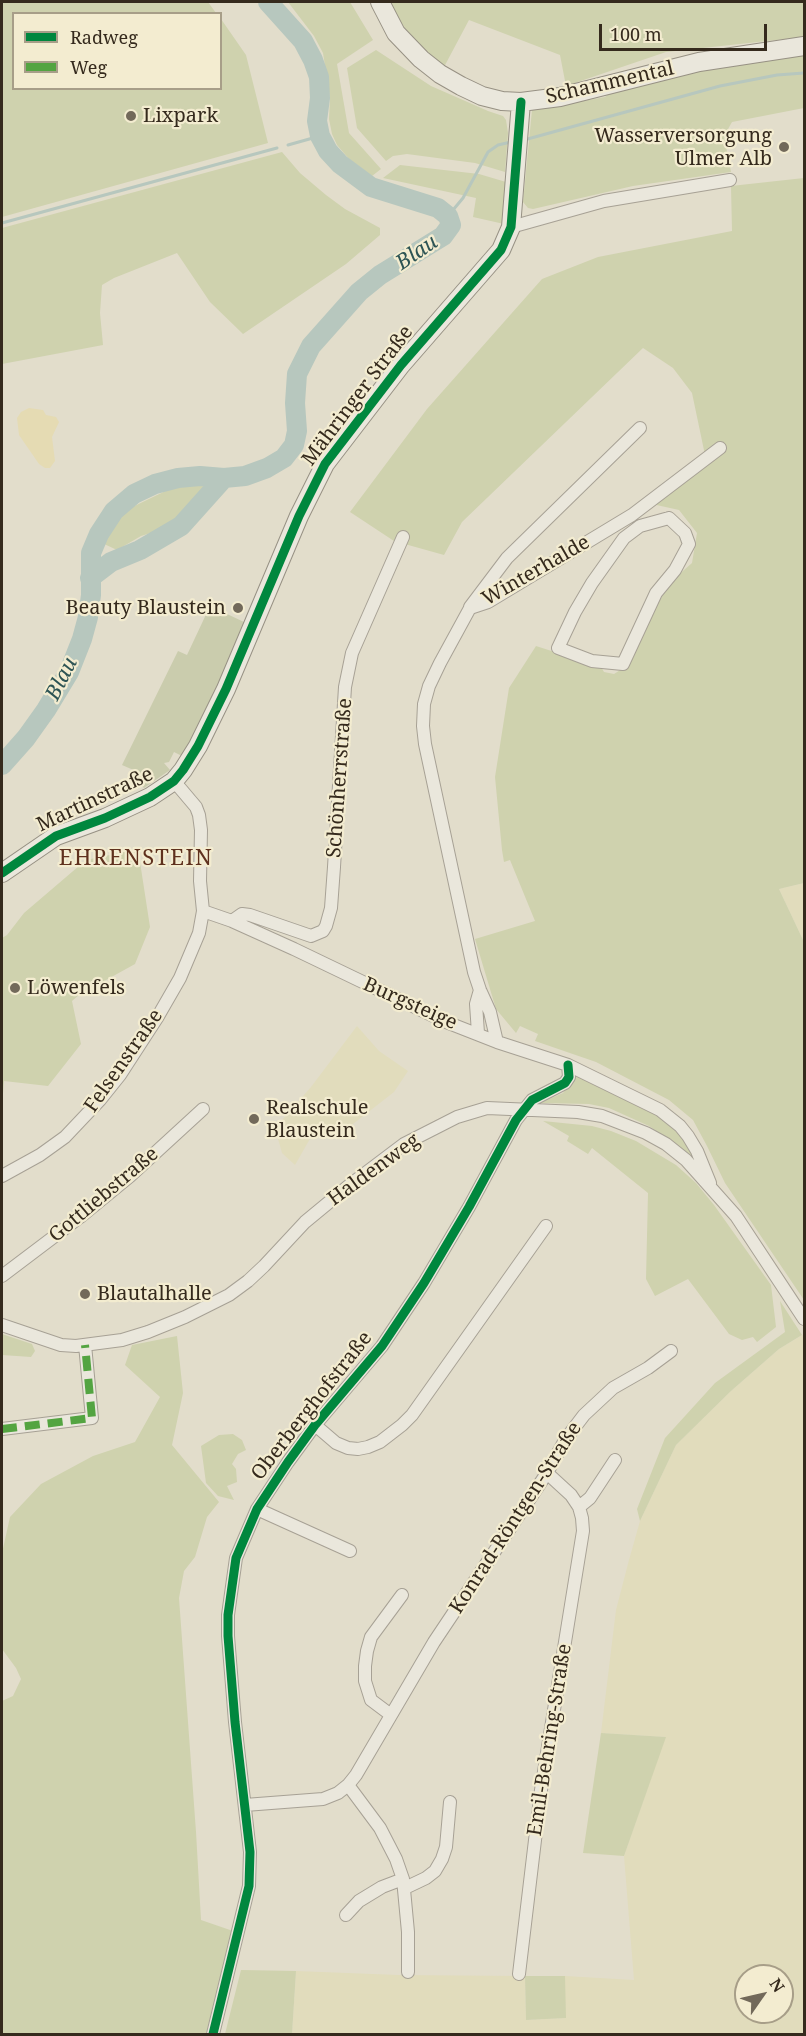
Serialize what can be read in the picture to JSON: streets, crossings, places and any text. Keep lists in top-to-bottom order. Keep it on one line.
{"streets":{"street":["Schammental","Mähringer Straße","Winterhalde","Schönherrstraße","Martinstraße","Burgsteige","Felsenstraße","Haldenweg","Gottliebstraße","Oberberghofstraße","Konrad-Röntgen-Straße","Emil-Behring-Straße"]},"crossings":[["Schammental","Mähringer Straße"],["Mähringer Straße","Martinstraße"],["Winterhalde","Burgsteige"],["Schönherrstraße","Burgsteige"],["Burgsteige","Felsenstraße"],["Burgsteige","Haldenweg"],["Burgsteige","Oberberghofstraße"],["Haldenweg","Oberberghofstraße"],["Oberberghofstraße","Konrad-Röntgen-Straße"]],"districts":["EHRENSTEIN"],"water":["Blau"],"places":["Lixpark","Wasserversorgung Ulmer Alb","Beauty Blaustein","Löwenfels","Realschule Blaustein","Blautalhalle"],"legend":["Radweg","Weg"],"scale_bar":"100 m","north":"top right"}
